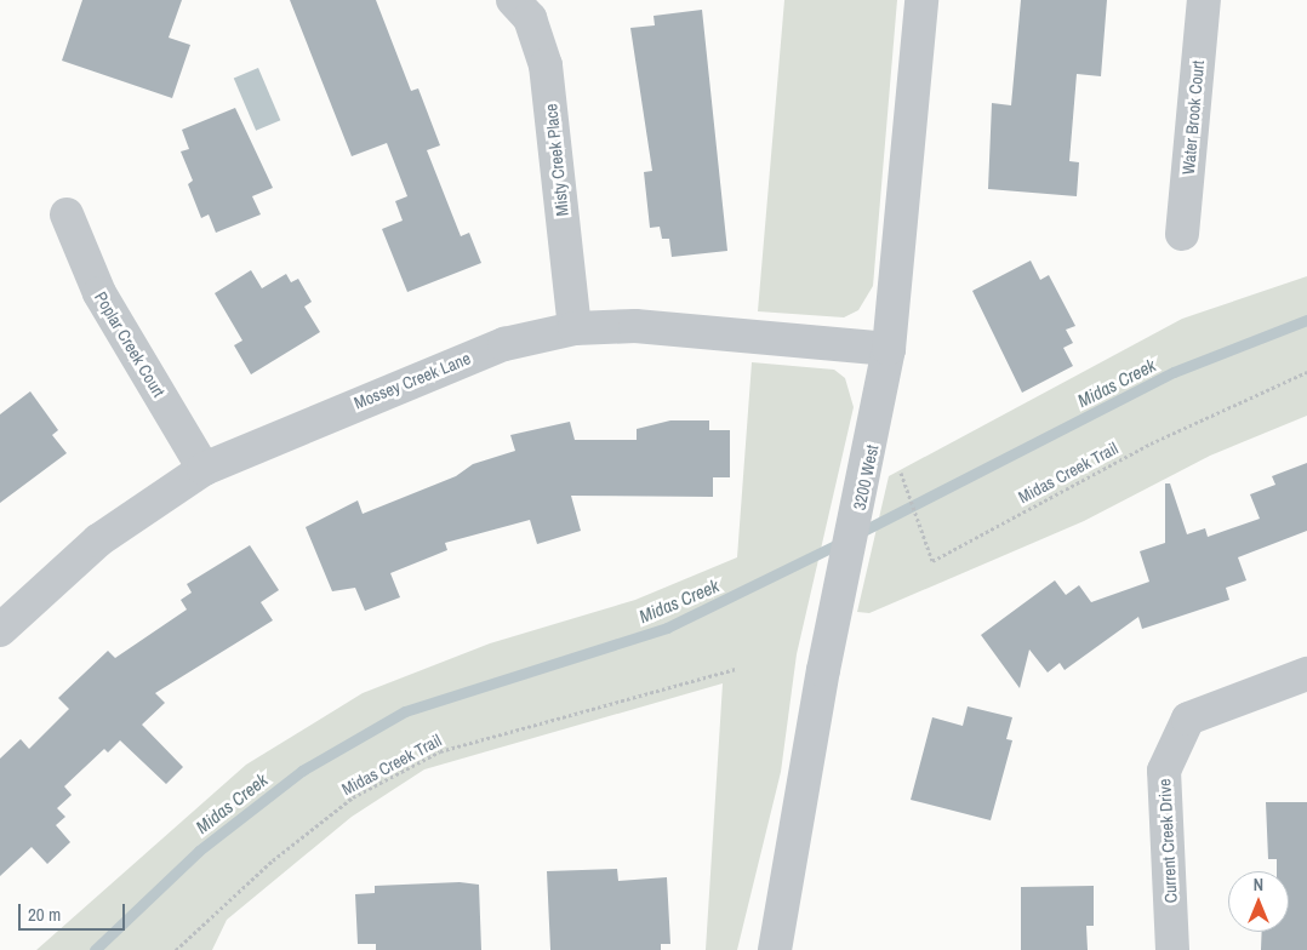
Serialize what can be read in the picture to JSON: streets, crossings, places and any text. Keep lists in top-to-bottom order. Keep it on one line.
{"streets":{"street":["Water Brook Court","Misty Creek Place","Poplar Creek Court","Mossey Creek Lane","3200 West","Current Creek Drive"],"path":["Midas Creek Trail"]},"crossings":[["Misty Creek Place","Mossey Creek Lane"],["Poplar Creek Court","Mossey Creek Lane"],["Mossey Creek Lane","3200 West"]],"water":["Midas Creek"],"scale_bar":"20 m","north":"top"}
